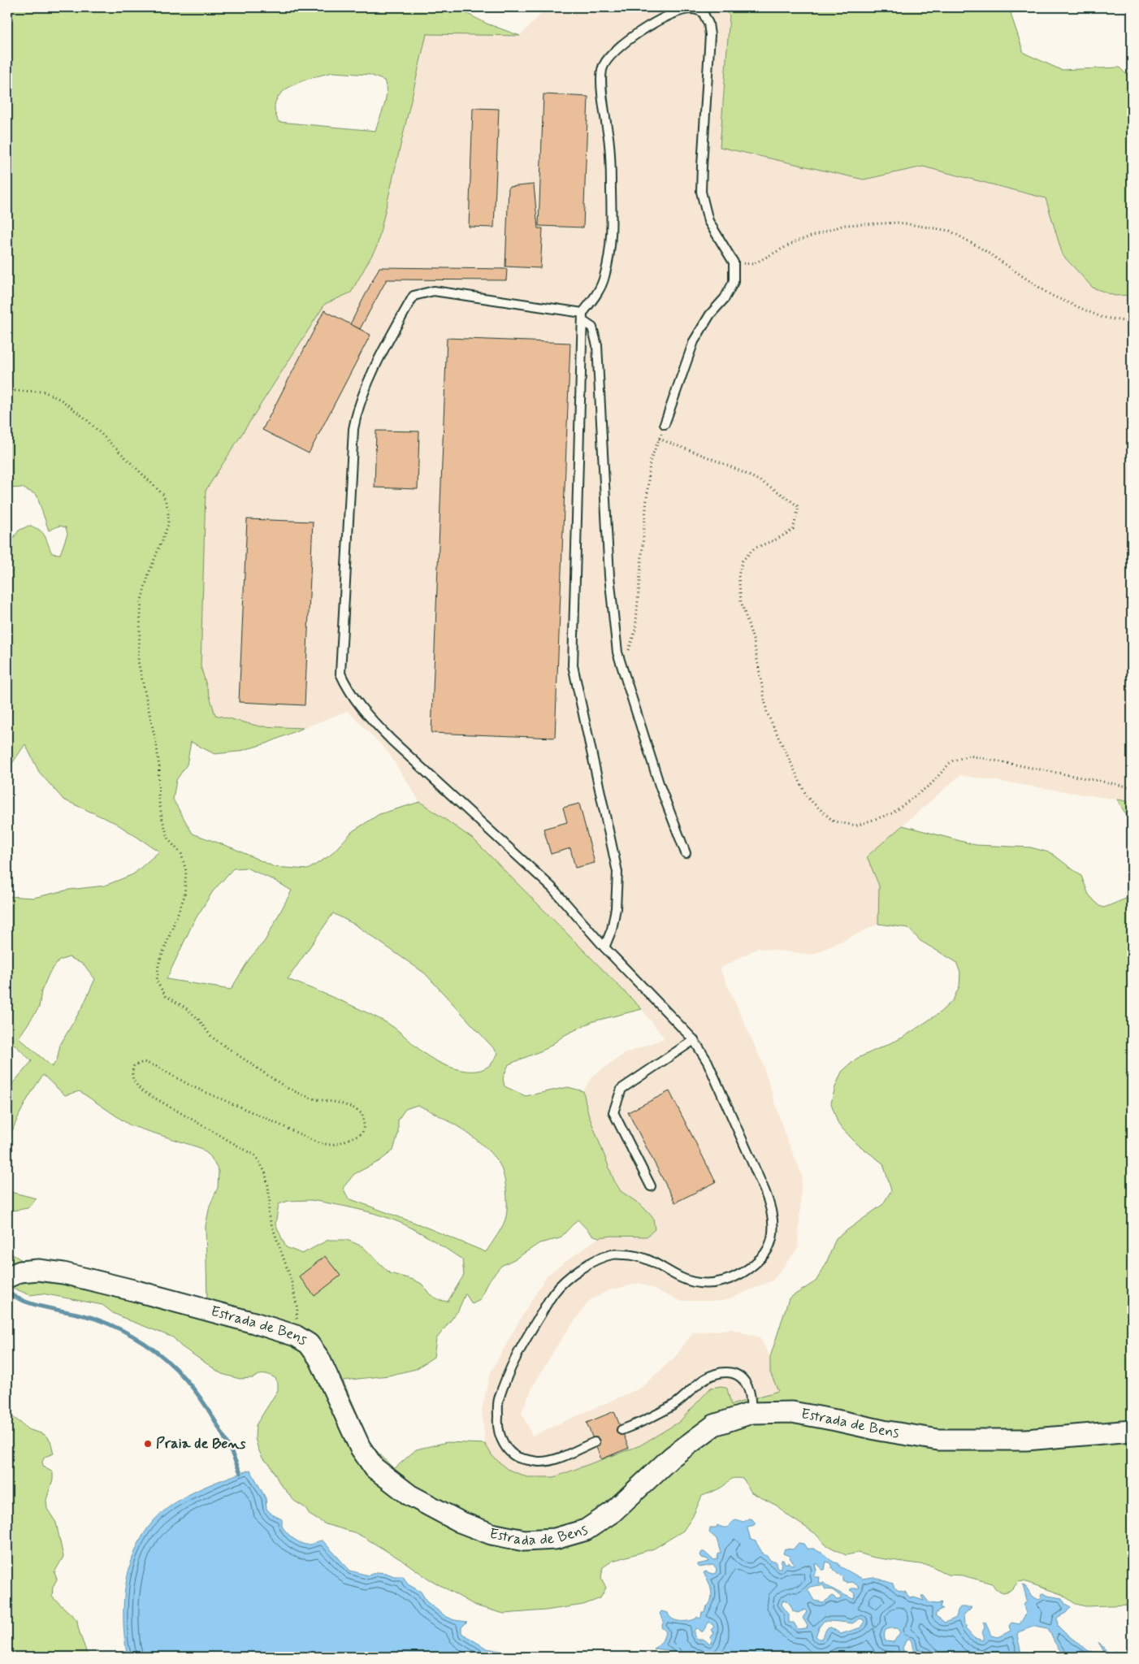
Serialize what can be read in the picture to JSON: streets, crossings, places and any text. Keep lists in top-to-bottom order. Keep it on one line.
{"streets":{"street":["Estrada de Bens"]},"places":["Praia de Bens"]}
